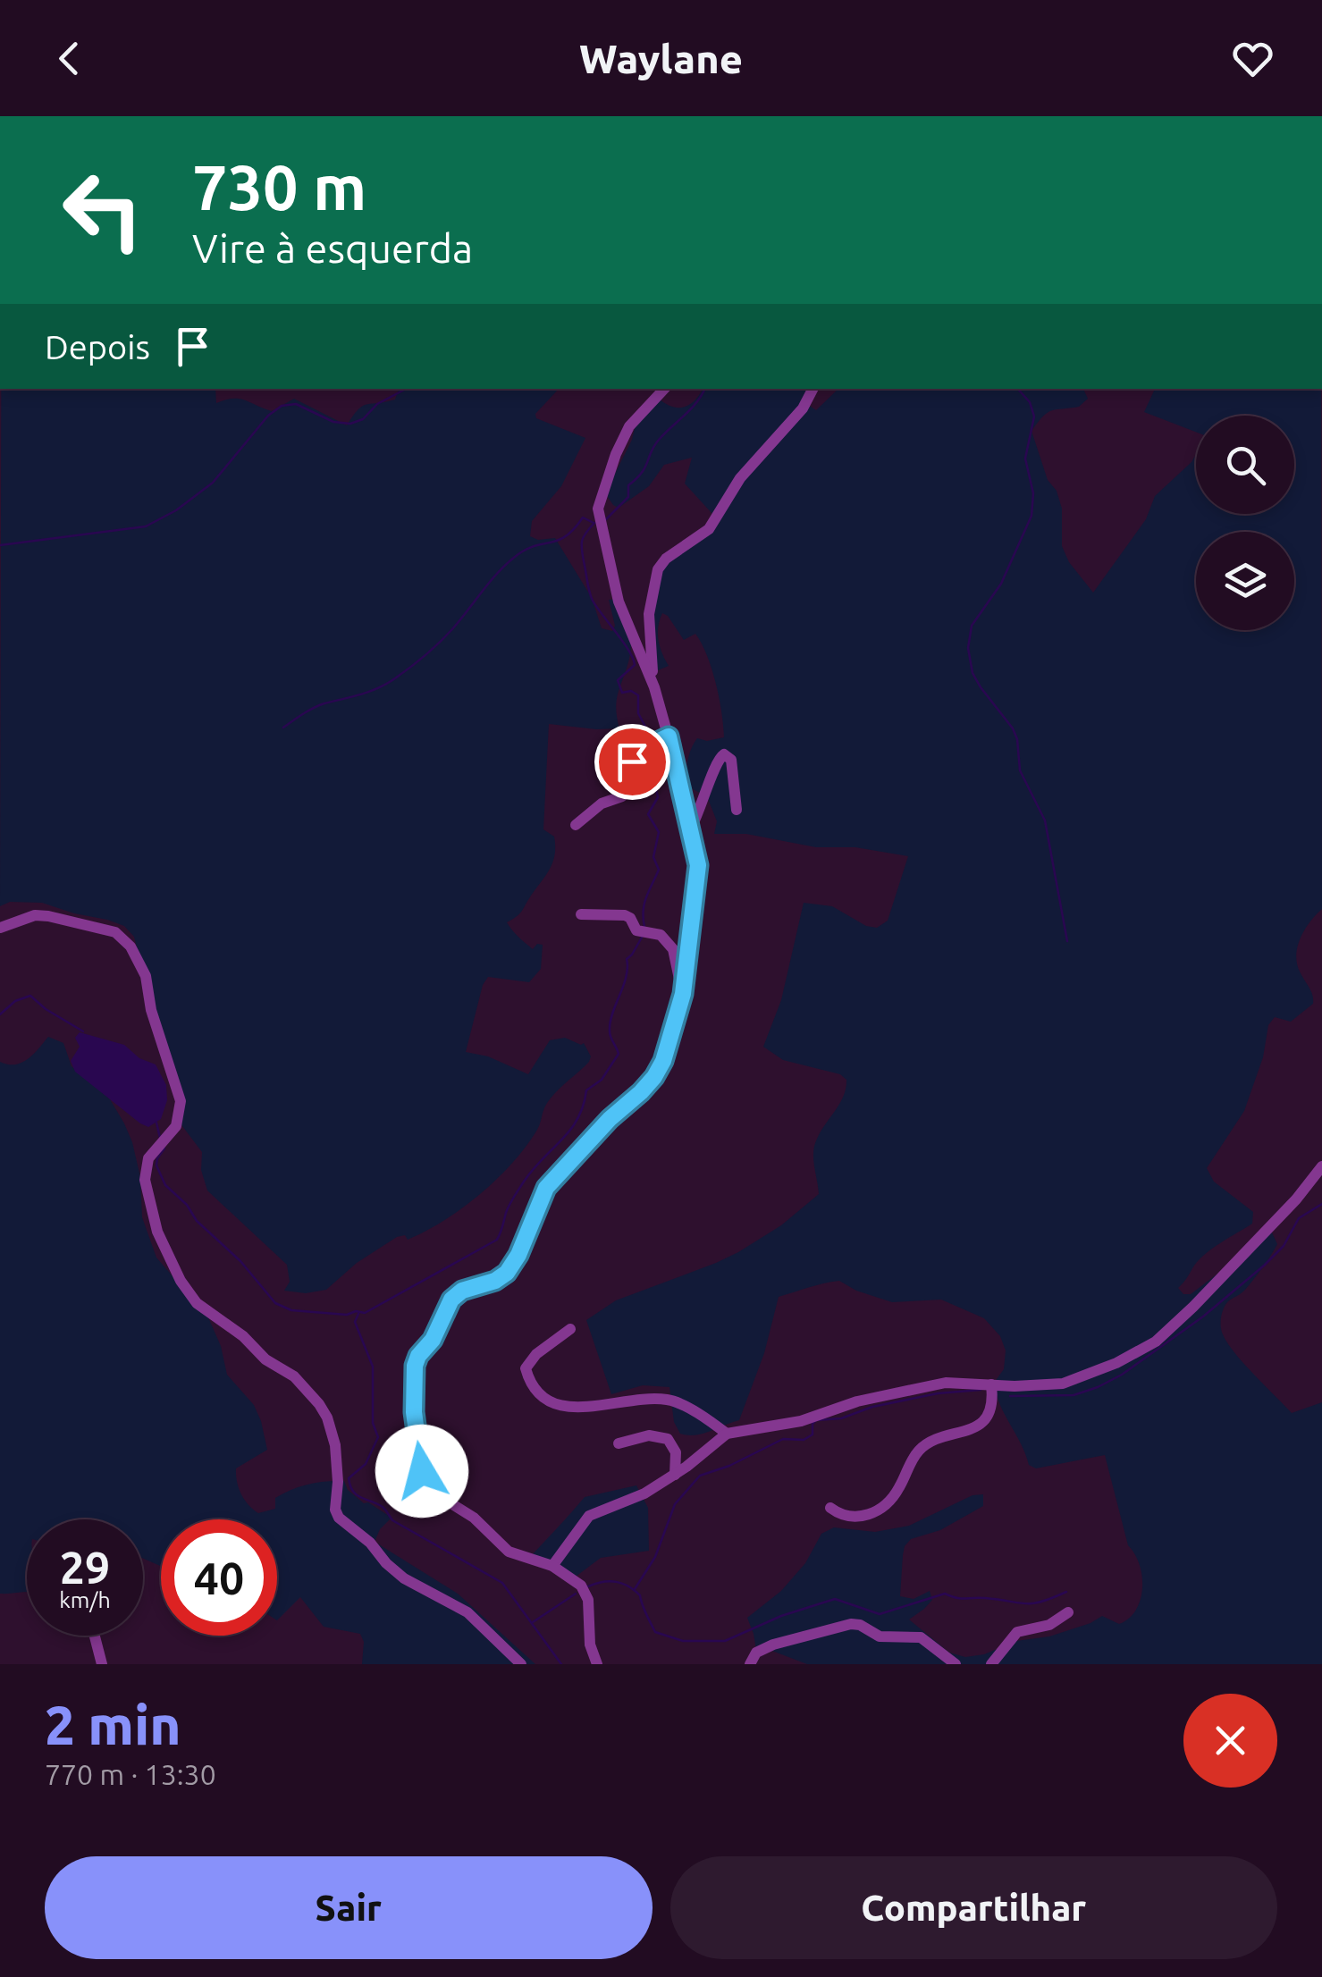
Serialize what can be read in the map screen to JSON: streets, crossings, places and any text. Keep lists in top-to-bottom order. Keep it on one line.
{"page":{"header":"Waylane","turn":["730 m","Vire à esquerda"],"then":"Depois","speed":"29 km/h","limit":"40","heading":["2 min","770 m · 13:30"],"buttons":["Sair","Compartilhar"]}}
